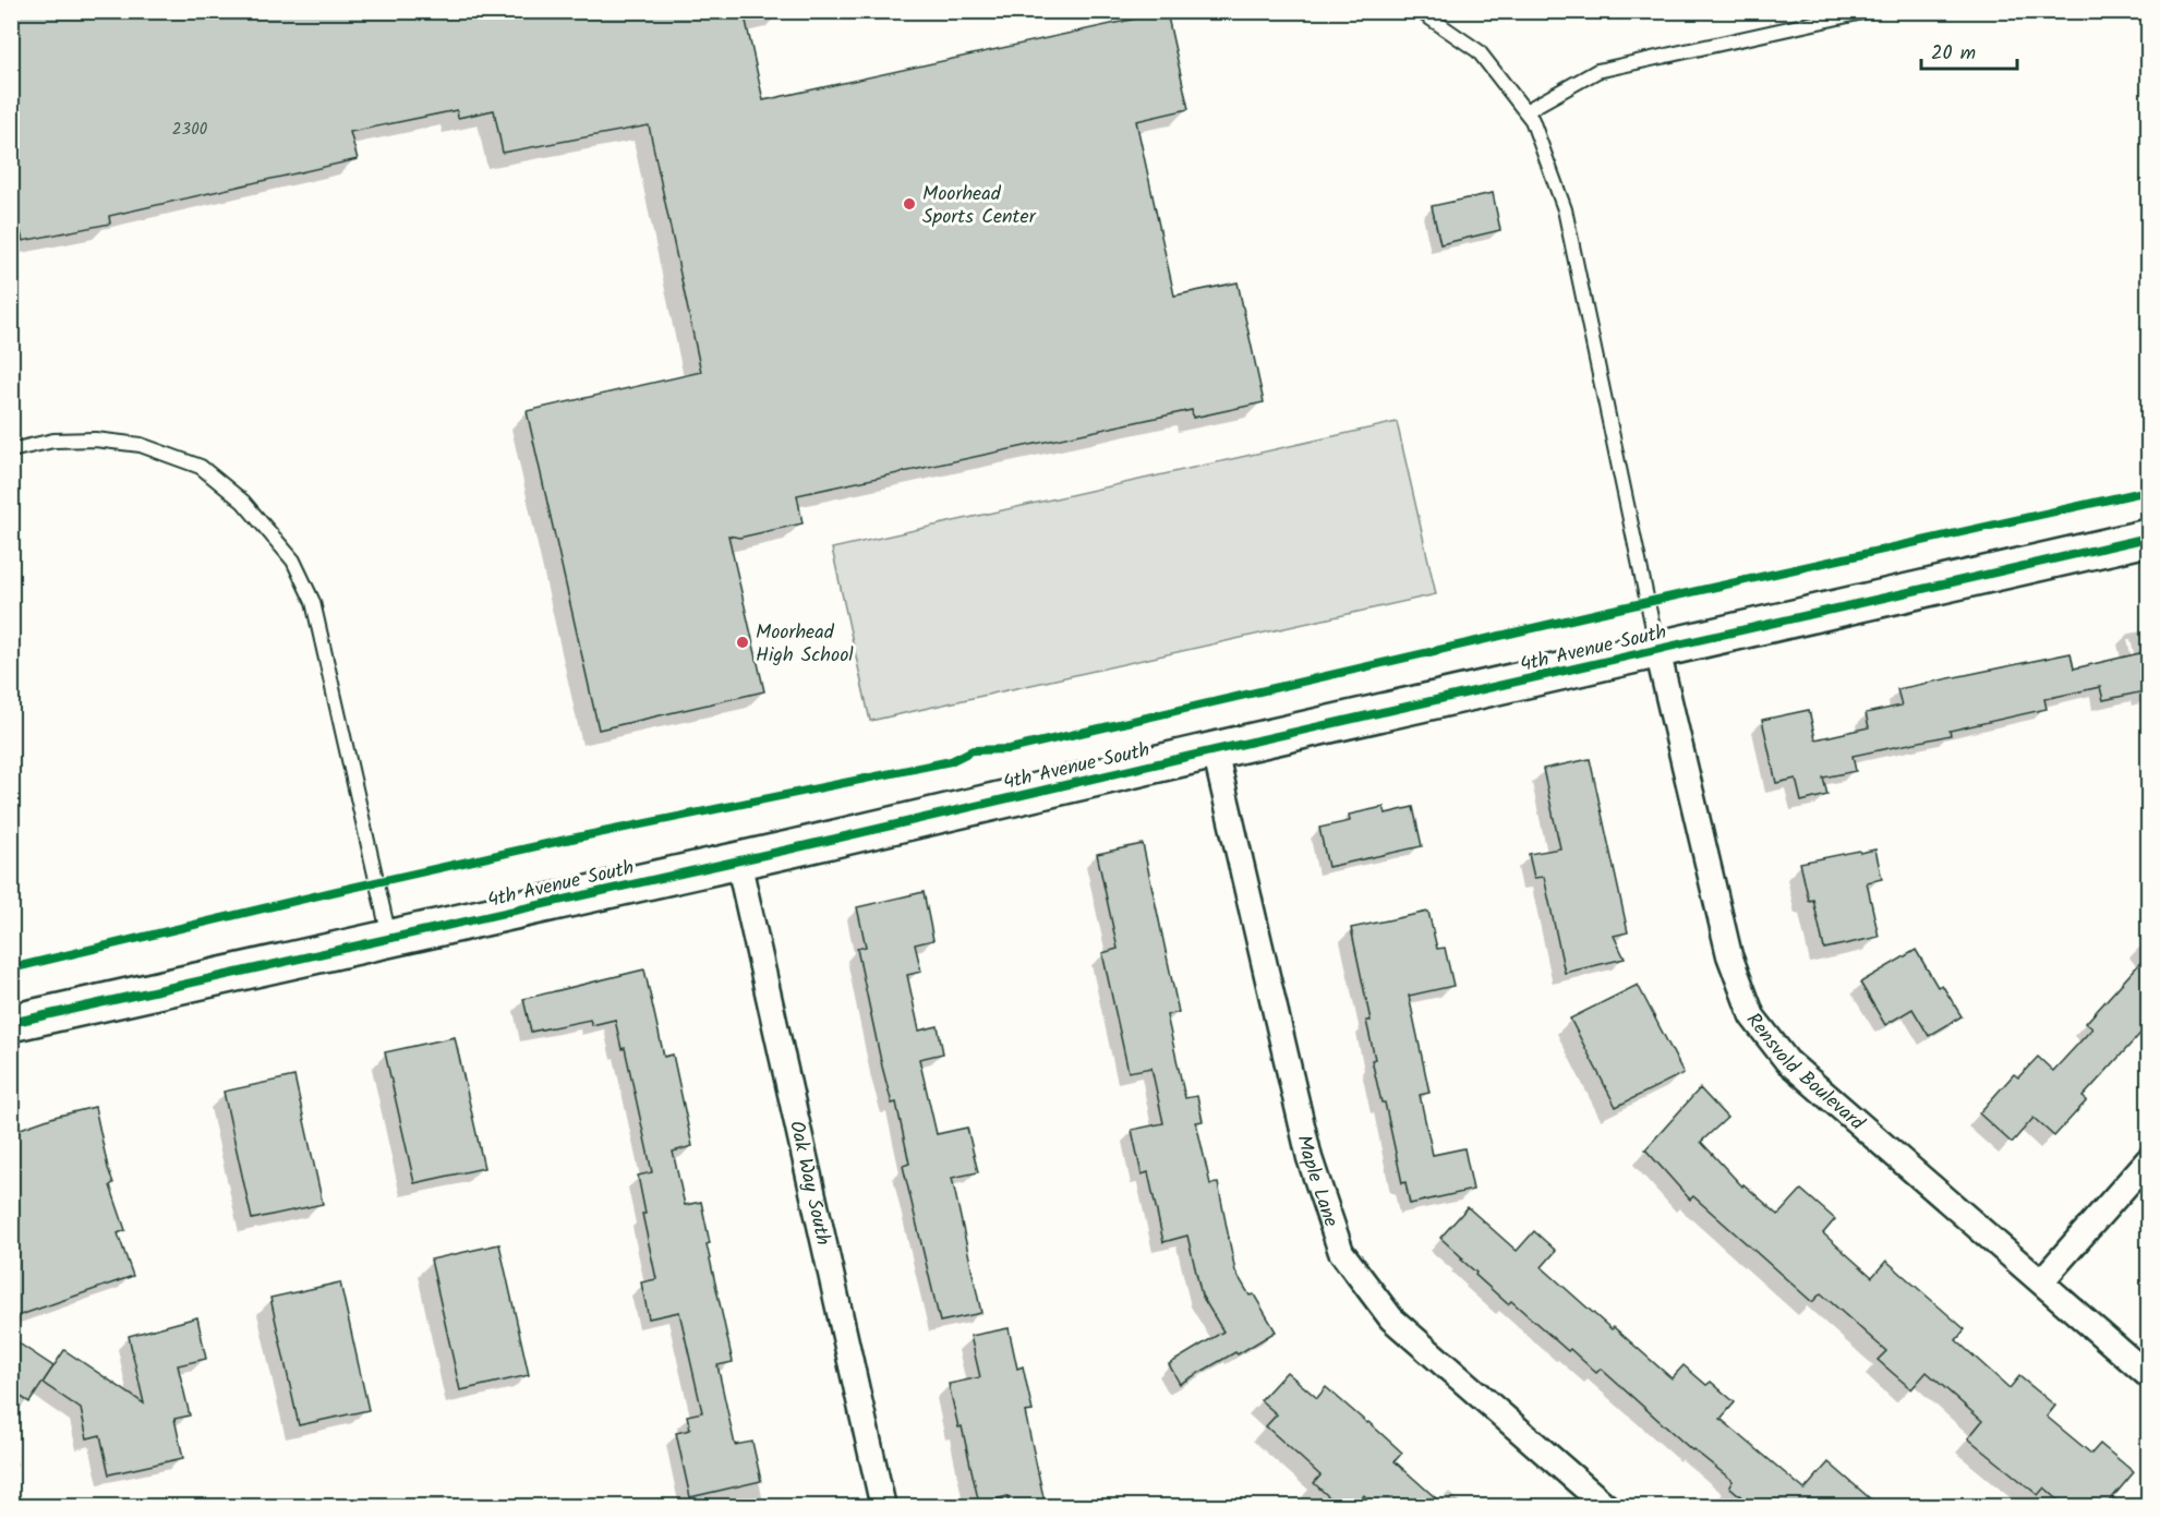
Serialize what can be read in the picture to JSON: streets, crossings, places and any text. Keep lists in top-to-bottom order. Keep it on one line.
{"streets":{"street":["4th Avenue South","Rensvold Boulevard","Maple Lane","Oak Way South"]},"crossings":[["4th Avenue South","Rensvold Boulevard"],["4th Avenue South","Maple Lane"],["4th Avenue South","Oak Way South"]],"places":["Moorhead Sports Center","Moorhead High School"],"house_numbers":["2300"],"scale_bar":"20 m"}
